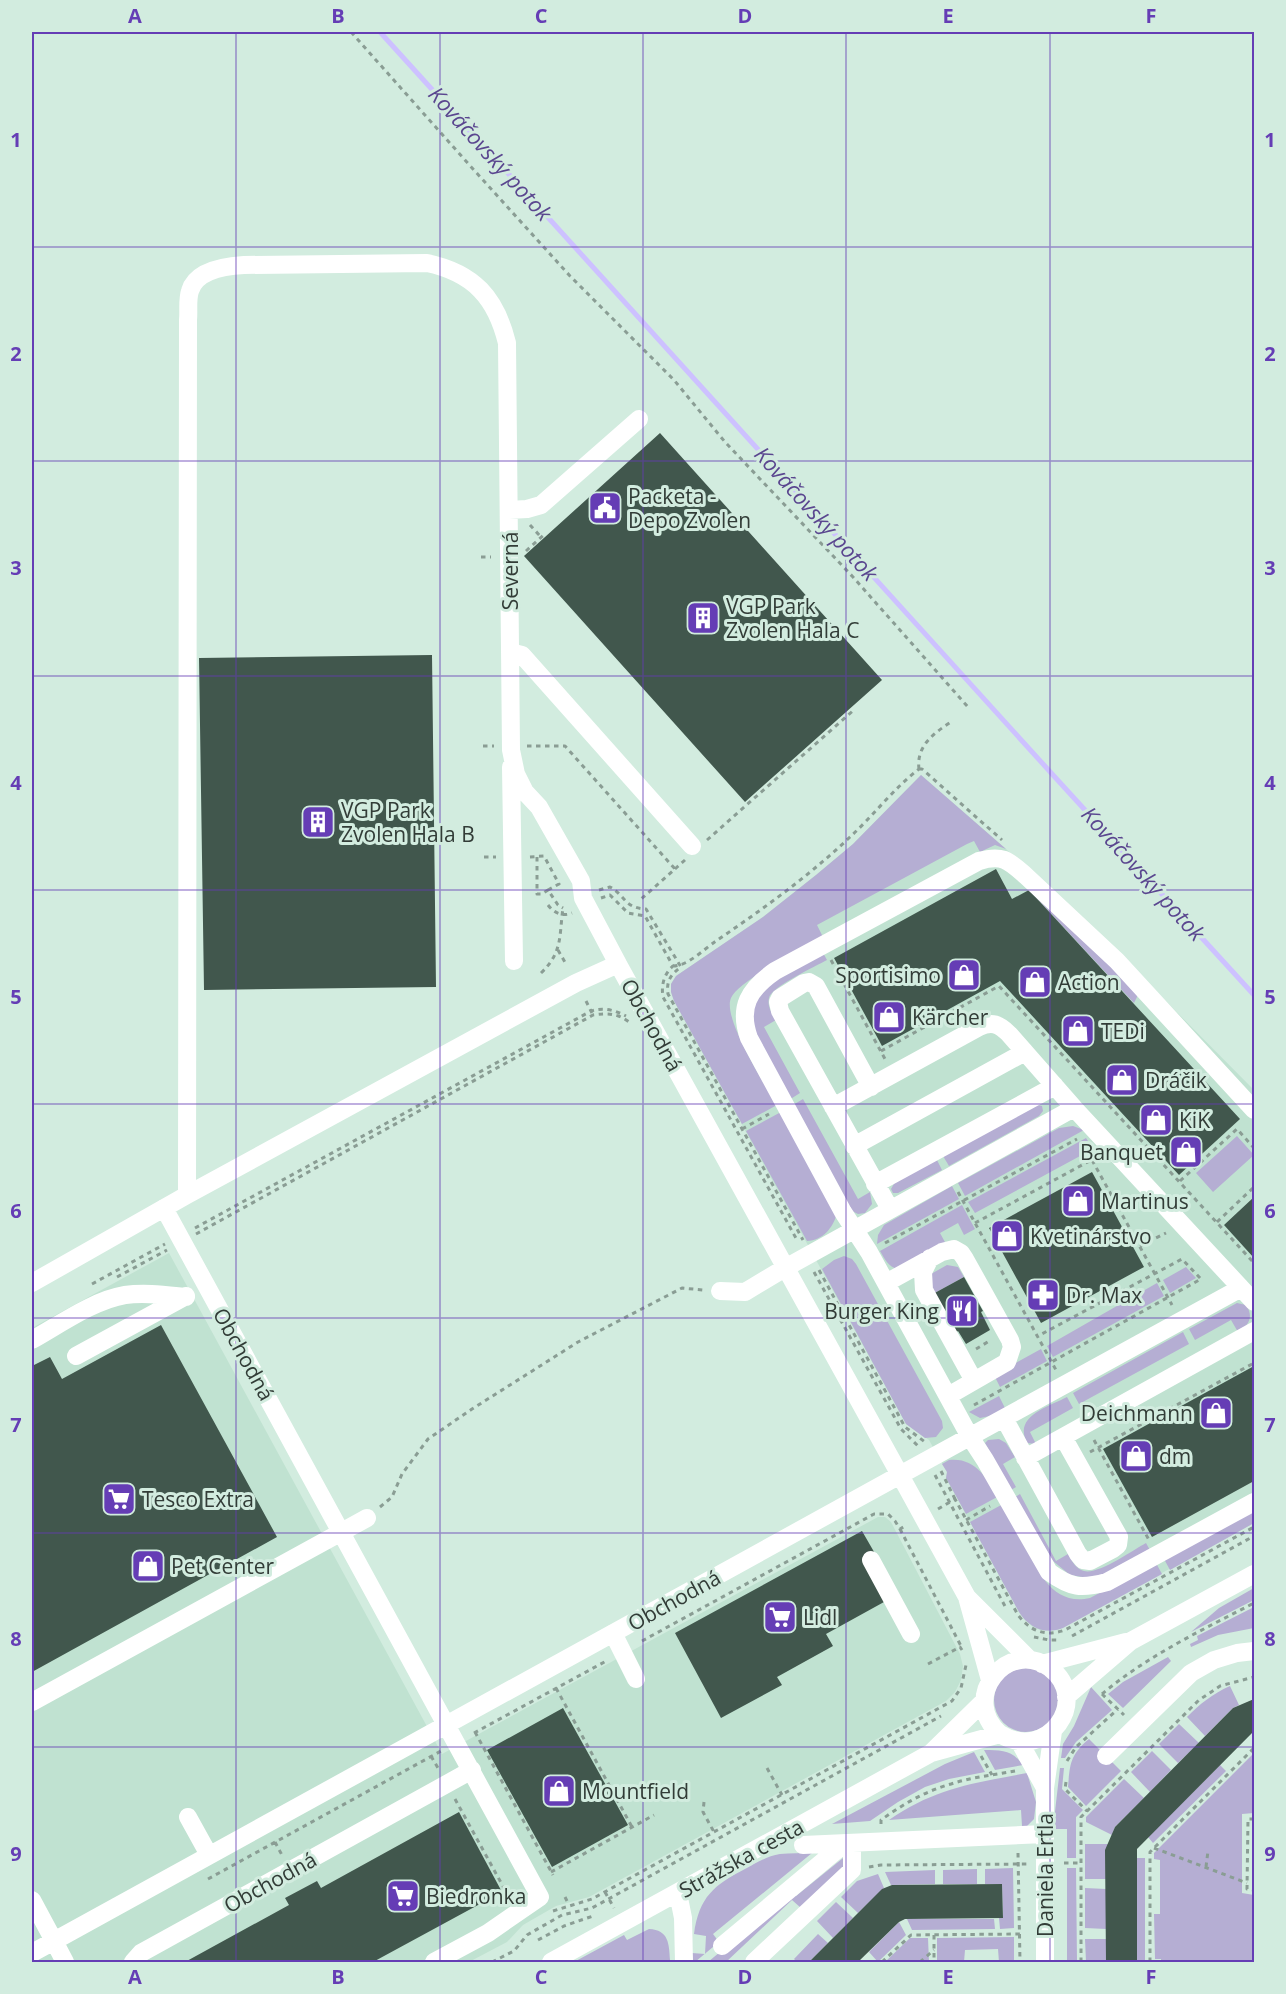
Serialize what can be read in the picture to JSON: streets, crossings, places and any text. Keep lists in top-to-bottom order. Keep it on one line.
{"streets":{"street":["Severná","Obchodná","Strážska cesta","Daniela Ertla"]},"crossings":[["Severná","Obchodná"],["Obchodná","Strážska cesta"],["Obchodná","Daniela Ertla"],["Strážska cesta","Daniela Ertla"]],"water":["Kováčovský potok"],"places":{"public building":["Packeta - Depo Zvolen"],"building":["VGP Park Zvolen Hala C","VGP Park Zvolen Hala B"],"shop":["Sportisimo","Action","Kärcher","TEDi","Dráčik","KiK","Banquet","Martinus","Kvetinárstvo","Deichmann","dm","Pet Center","Mountfield"],"pharmacy":["Dr. Max"],"restaurant":["Burger King"],"supermarket":["Tesco Extra","Lidl","Biedronka"]},"grid":{"columns":["A","B","C","D","E","F"],"rows":["1","2","3","4","5","6","7","8","9"]}}
